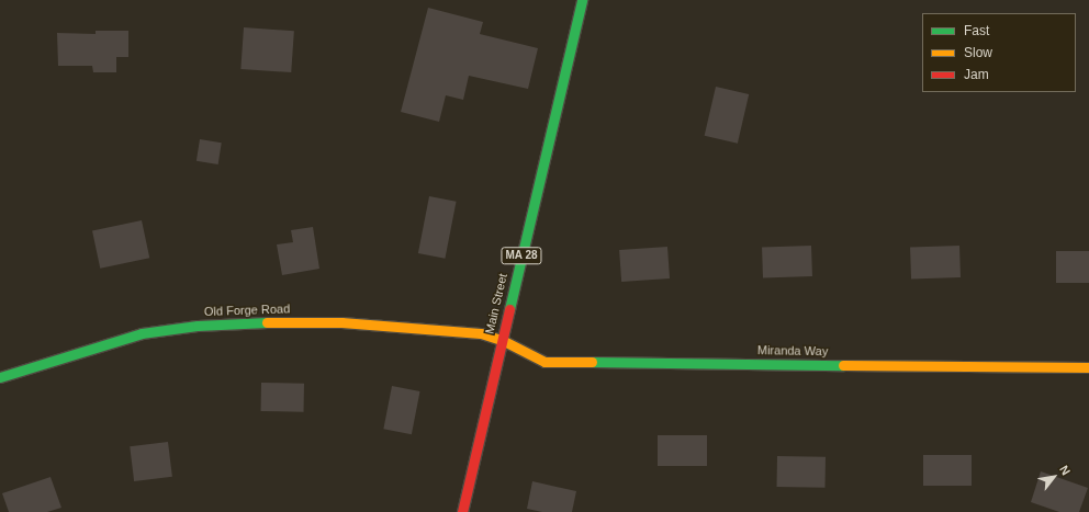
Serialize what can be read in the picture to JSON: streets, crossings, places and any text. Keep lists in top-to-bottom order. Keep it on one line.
{"streets":{"street":["MA 28","Main Street","Old Forge Road","Miranda Way"]},"crossings":[["Main Street","Old Forge Road"],["Main Street","Miranda Way"],["Old Forge Road","Miranda Way"]],"legend":["Fast","Slow","Jam"],"north":"top right"}
